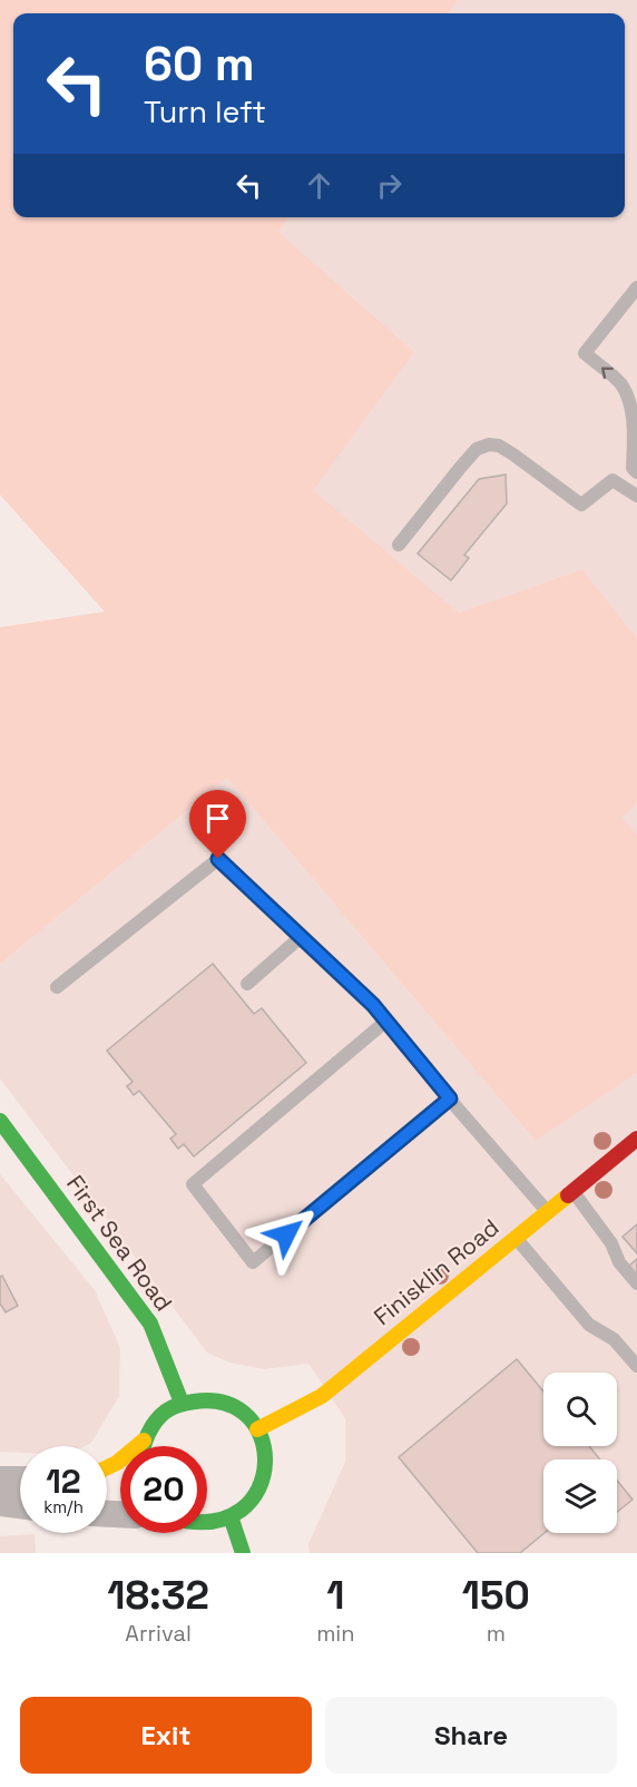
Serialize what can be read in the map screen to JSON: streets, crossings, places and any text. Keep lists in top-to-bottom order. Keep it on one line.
{"streets":{"street":["First Sea Road","Finisklin Road"]},"page":{"turn":["60 m","Turn left"],"speed":"12 km/h","limit":"20","eta":["18:32","Arrival","1","min","150","m"],"buttons":["Exit","Share"]}}
